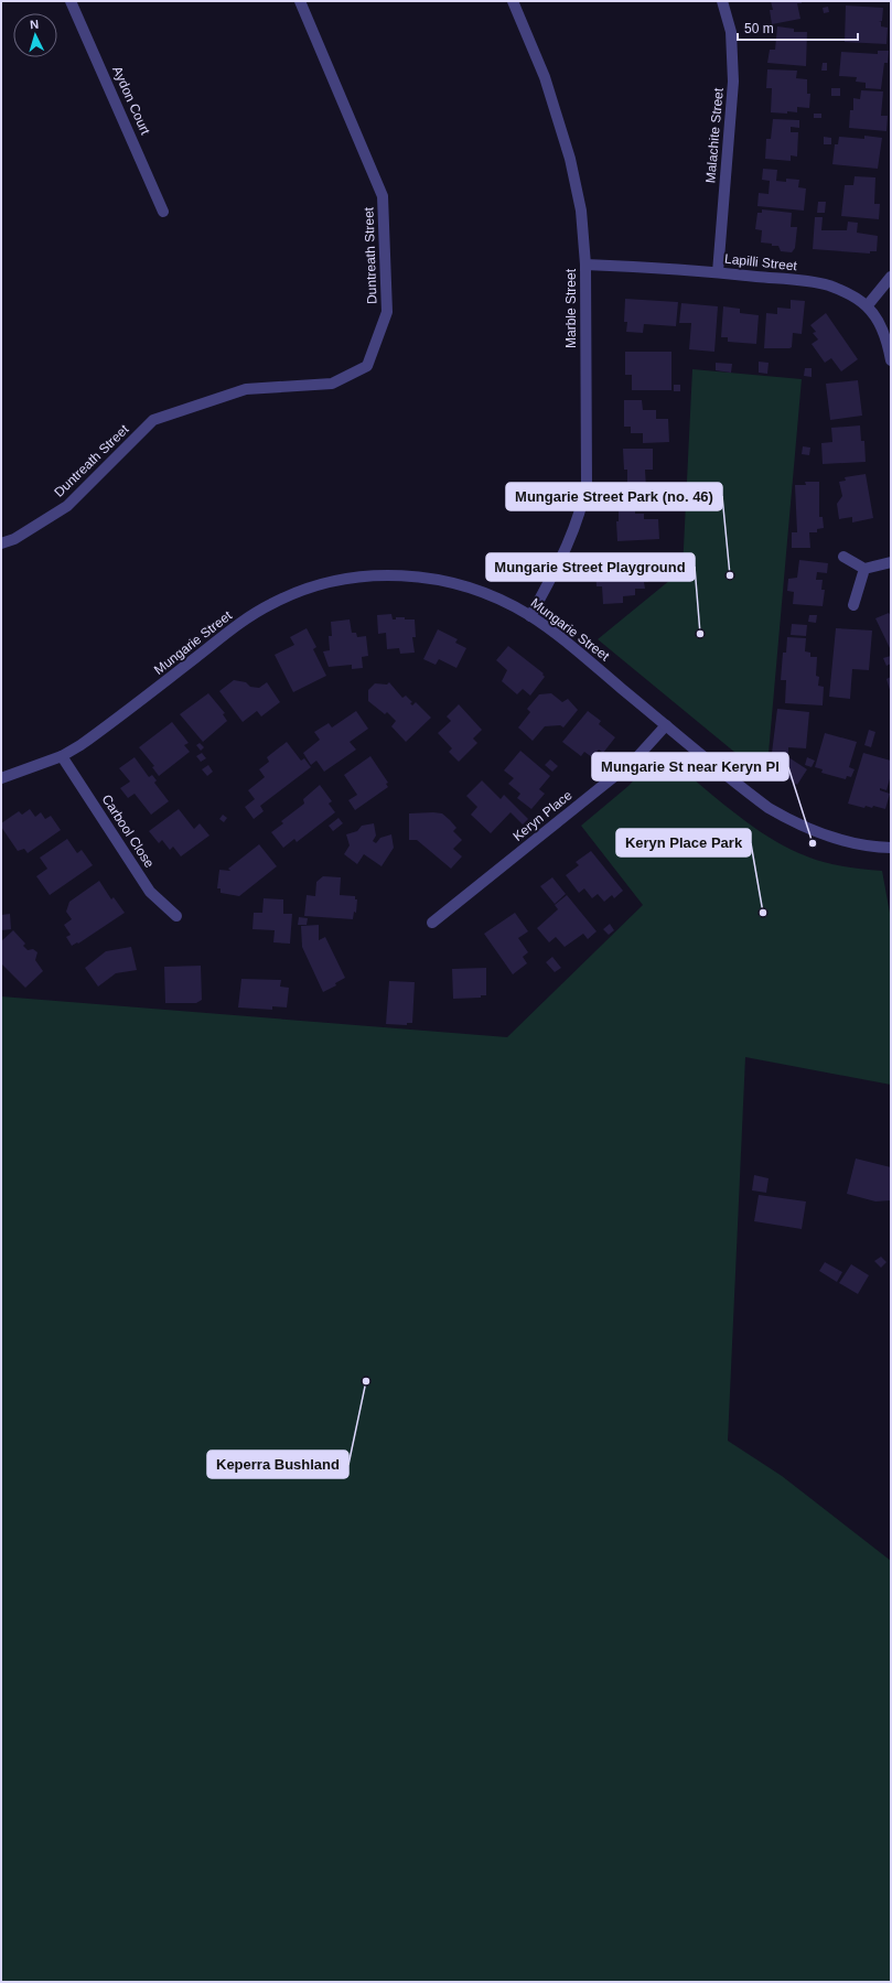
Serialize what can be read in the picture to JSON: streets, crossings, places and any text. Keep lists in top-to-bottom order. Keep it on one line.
{"streets":{"street":["Aydon Court","Malachite Street","Duntreath Street","Lapilli Street","Marble Street","Mungarie Street","Keryn Place","Carbool Close"]},"crossings":[["Malachite Street","Lapilli Street"],["Lapilli Street","Marble Street"],["Marble Street","Mungarie Street"],["Mungarie Street","Keryn Place"],["Mungarie Street","Carbool Close"]],"places":["Mungarie Street Park (no. 46)","Mungarie Street Playground","Mungarie St near Keryn Pl","Keryn Place Park","Keperra Bushland"],"scale_bar":"50 m","north":"top"}
